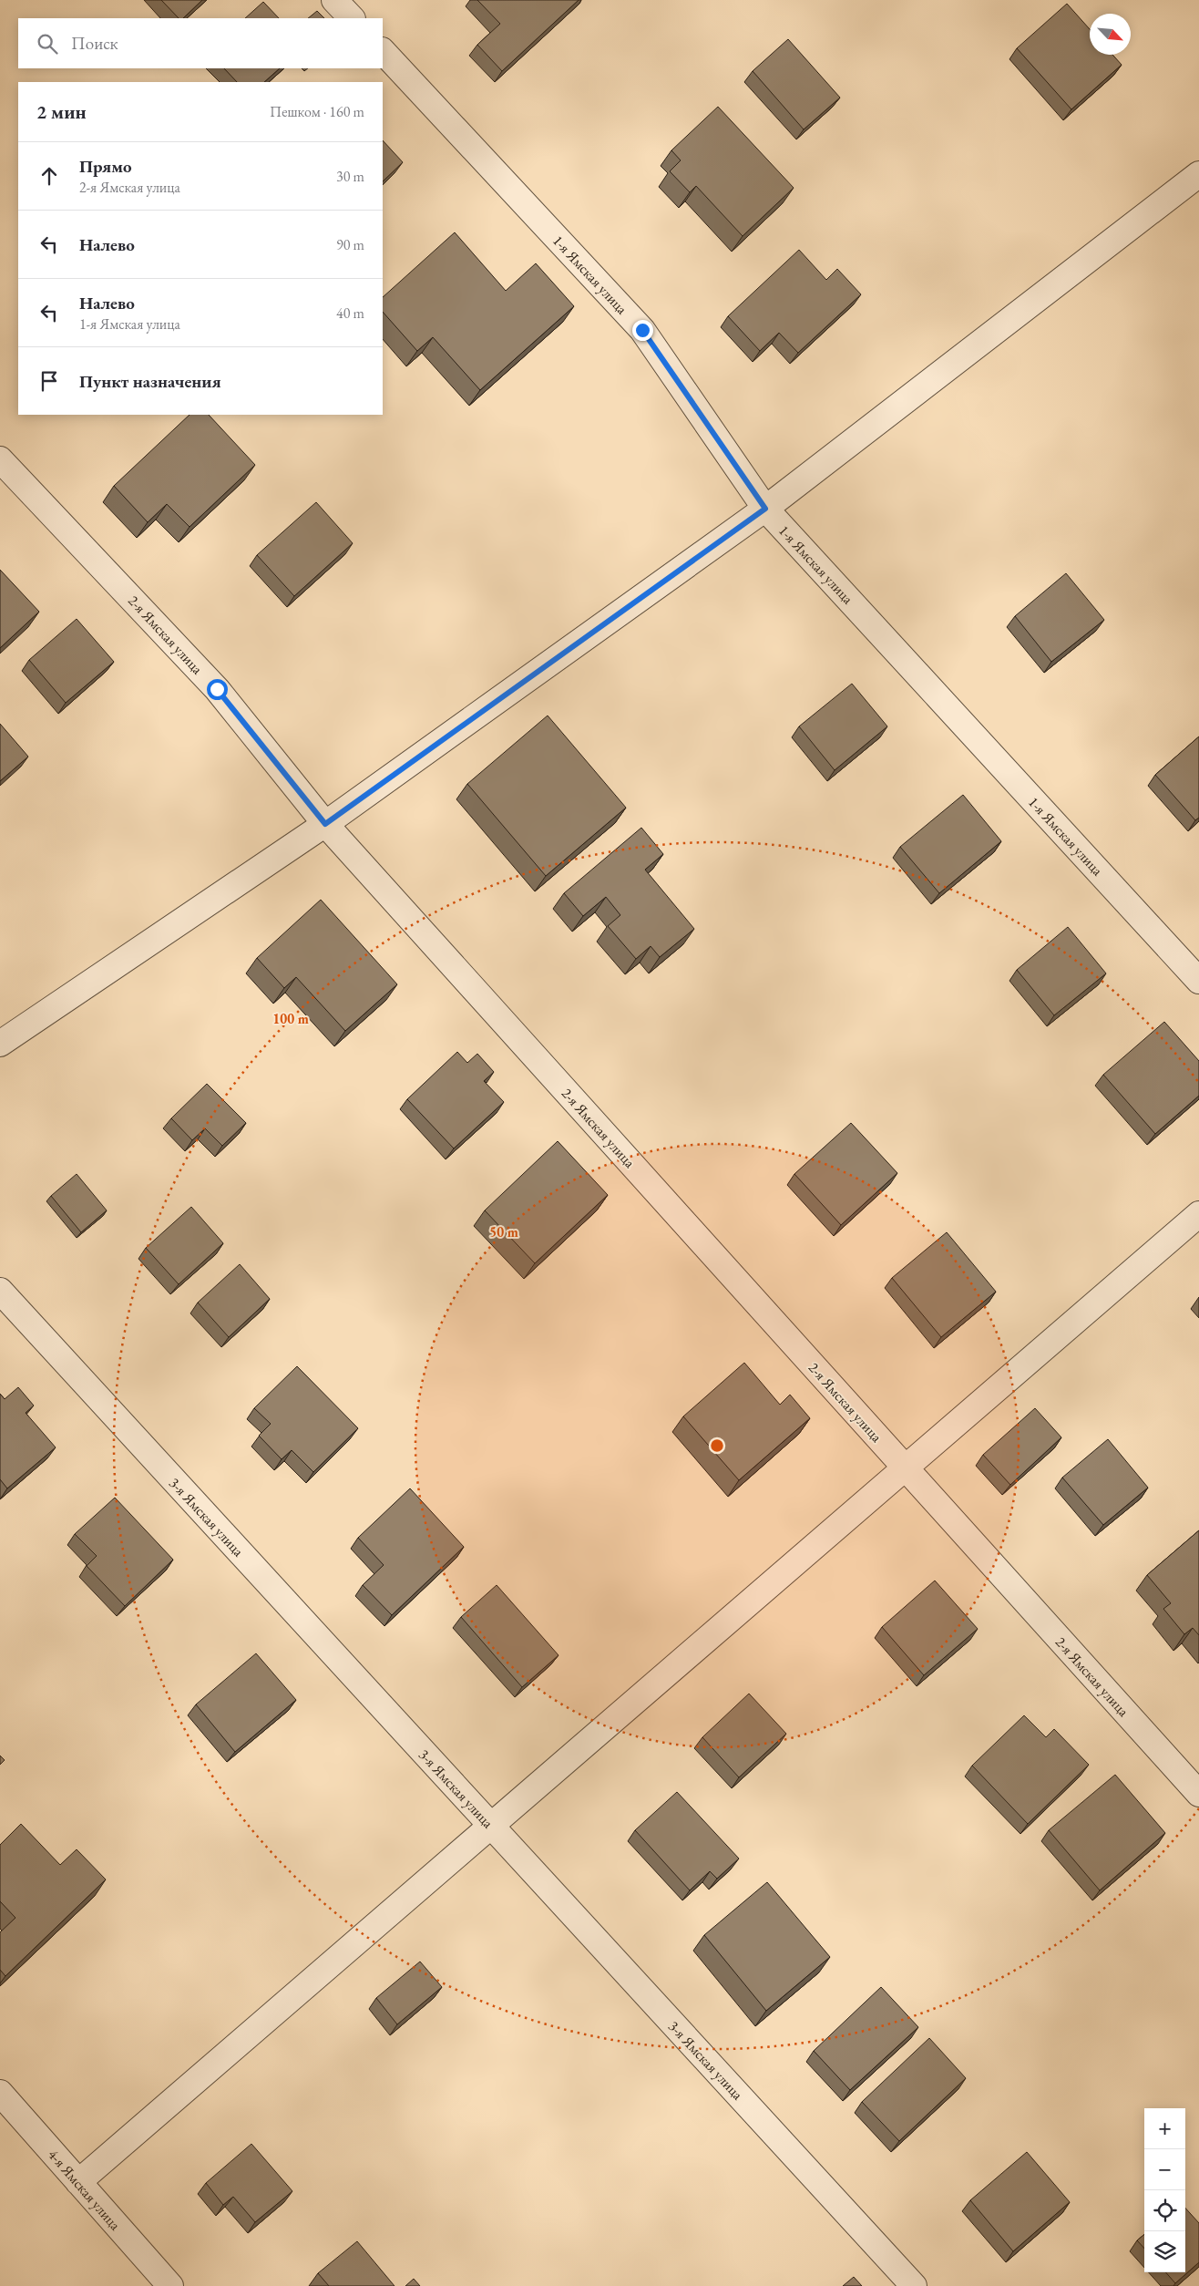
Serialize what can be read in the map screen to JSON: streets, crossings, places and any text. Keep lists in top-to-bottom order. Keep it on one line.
{"streets":{"street":["1-я Ямская улица","2-я Ямская улица","3-я Ямская улица","4-я Ямская улица"]},"north":"bottom right","page":{"search":"Поиск","heading":["2 мин","Пешком · 160 m"],"list":[["Прямо","2-я Ямская улица","30 m"],["Налево","90 m"],["Налево","1-я Ямская улица","40 m"],"Пункт назначения"],"map_buttons":["+","−"]},"rings":["100 m","50 m"]}
